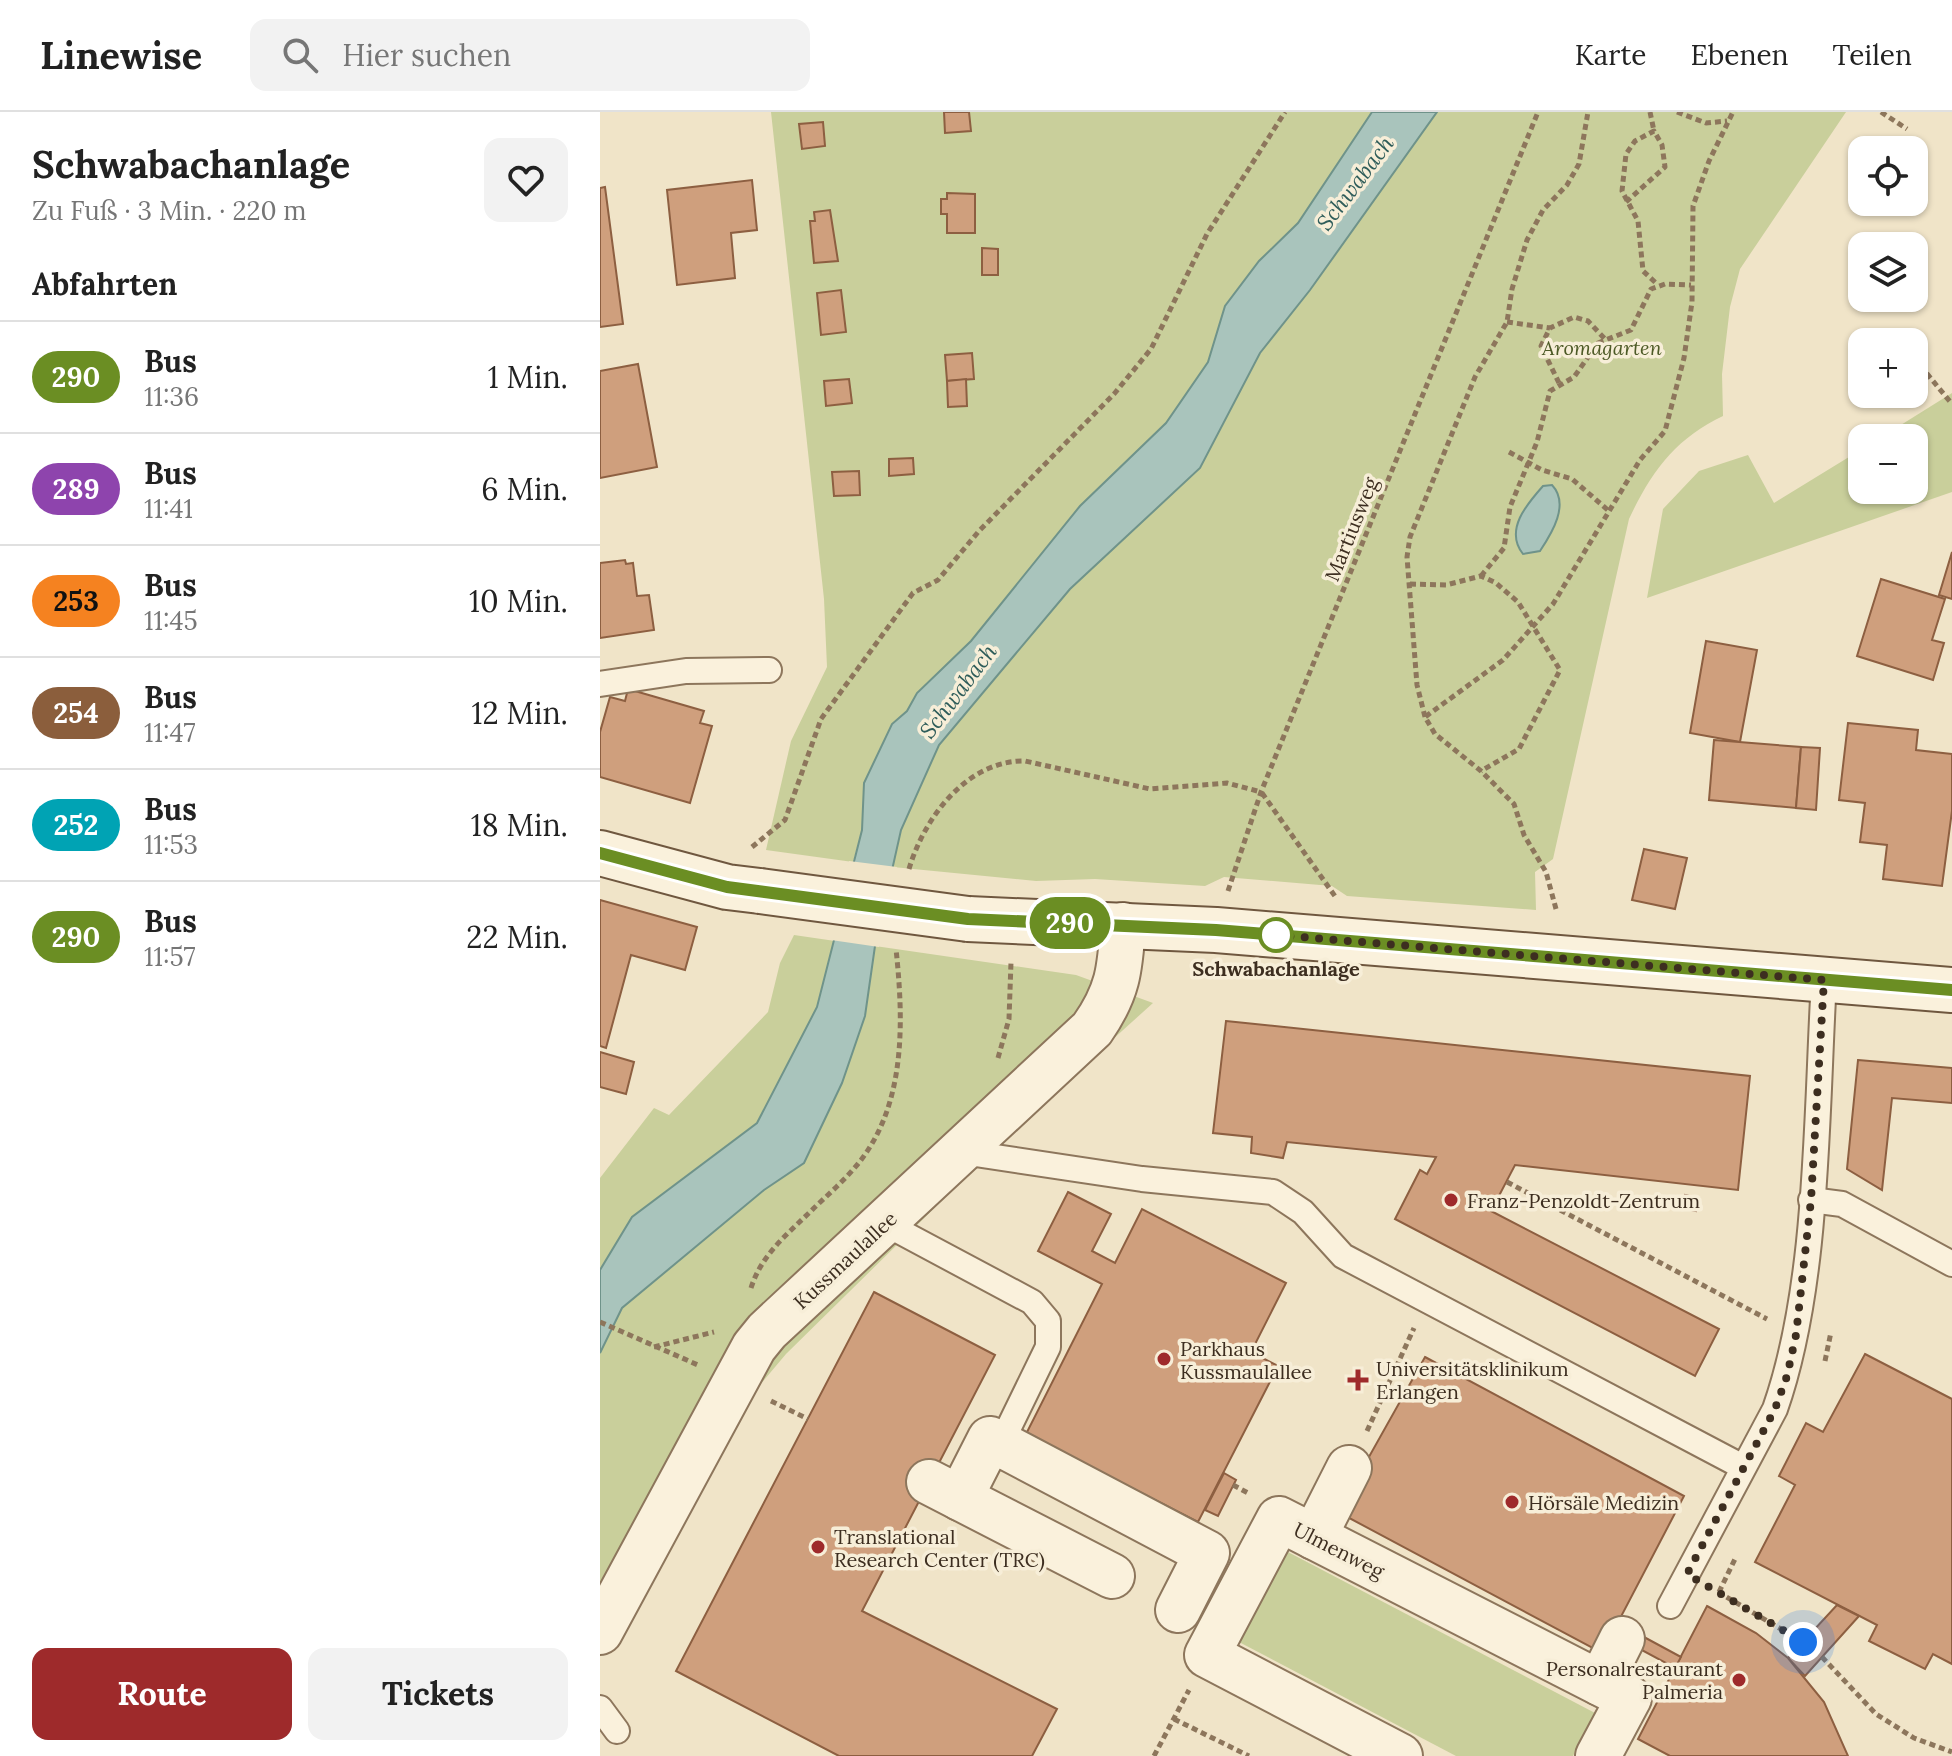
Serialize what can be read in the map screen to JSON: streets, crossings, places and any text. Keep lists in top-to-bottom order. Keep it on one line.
{"streets":{"street":["Kussmaulallee","Ulmenweg"],"path":["Martiusweg"]},"water":["Schwabach"],"parks":["Aromagarten"],"places":{"other":["Schwabachanlage","Franz-Penzoldt-Zentrum","Parkhaus Kussmaulallee","Hörsäle Medizin","Translational Research Center (TRC)","Personalrestaurant Palmeria"],"health":["Universitätsklinikum Erlangen"]},"lines":["bus line 290"],"page":{"header":"Linewise","search":"Hier suchen","nav":["Karte","Ebenen","Teilen"],"heading":[["Schwabachanlage","Zu Fuß · 3 Min. · 220 m"],"Abfahrten"],"on_map":"290","map_buttons":["+","−"],"list":[{"mark":"290","name":"Bus","note":"11:36","value":"1 Min."},{"mark":"289","name":"Bus","note":"11:41","value":"6 Min."},{"mark":"253","name":"Bus","note":"11:45","value":"10 Min."},{"mark":"254","name":"Bus","note":"11:47","value":"12 Min."},{"mark":"252","name":"Bus","note":"11:53","value":"18 Min."},{"mark":"290","name":"Bus","note":"11:57","value":"22 Min."}],"buttons":["Route","Tickets"]}}
